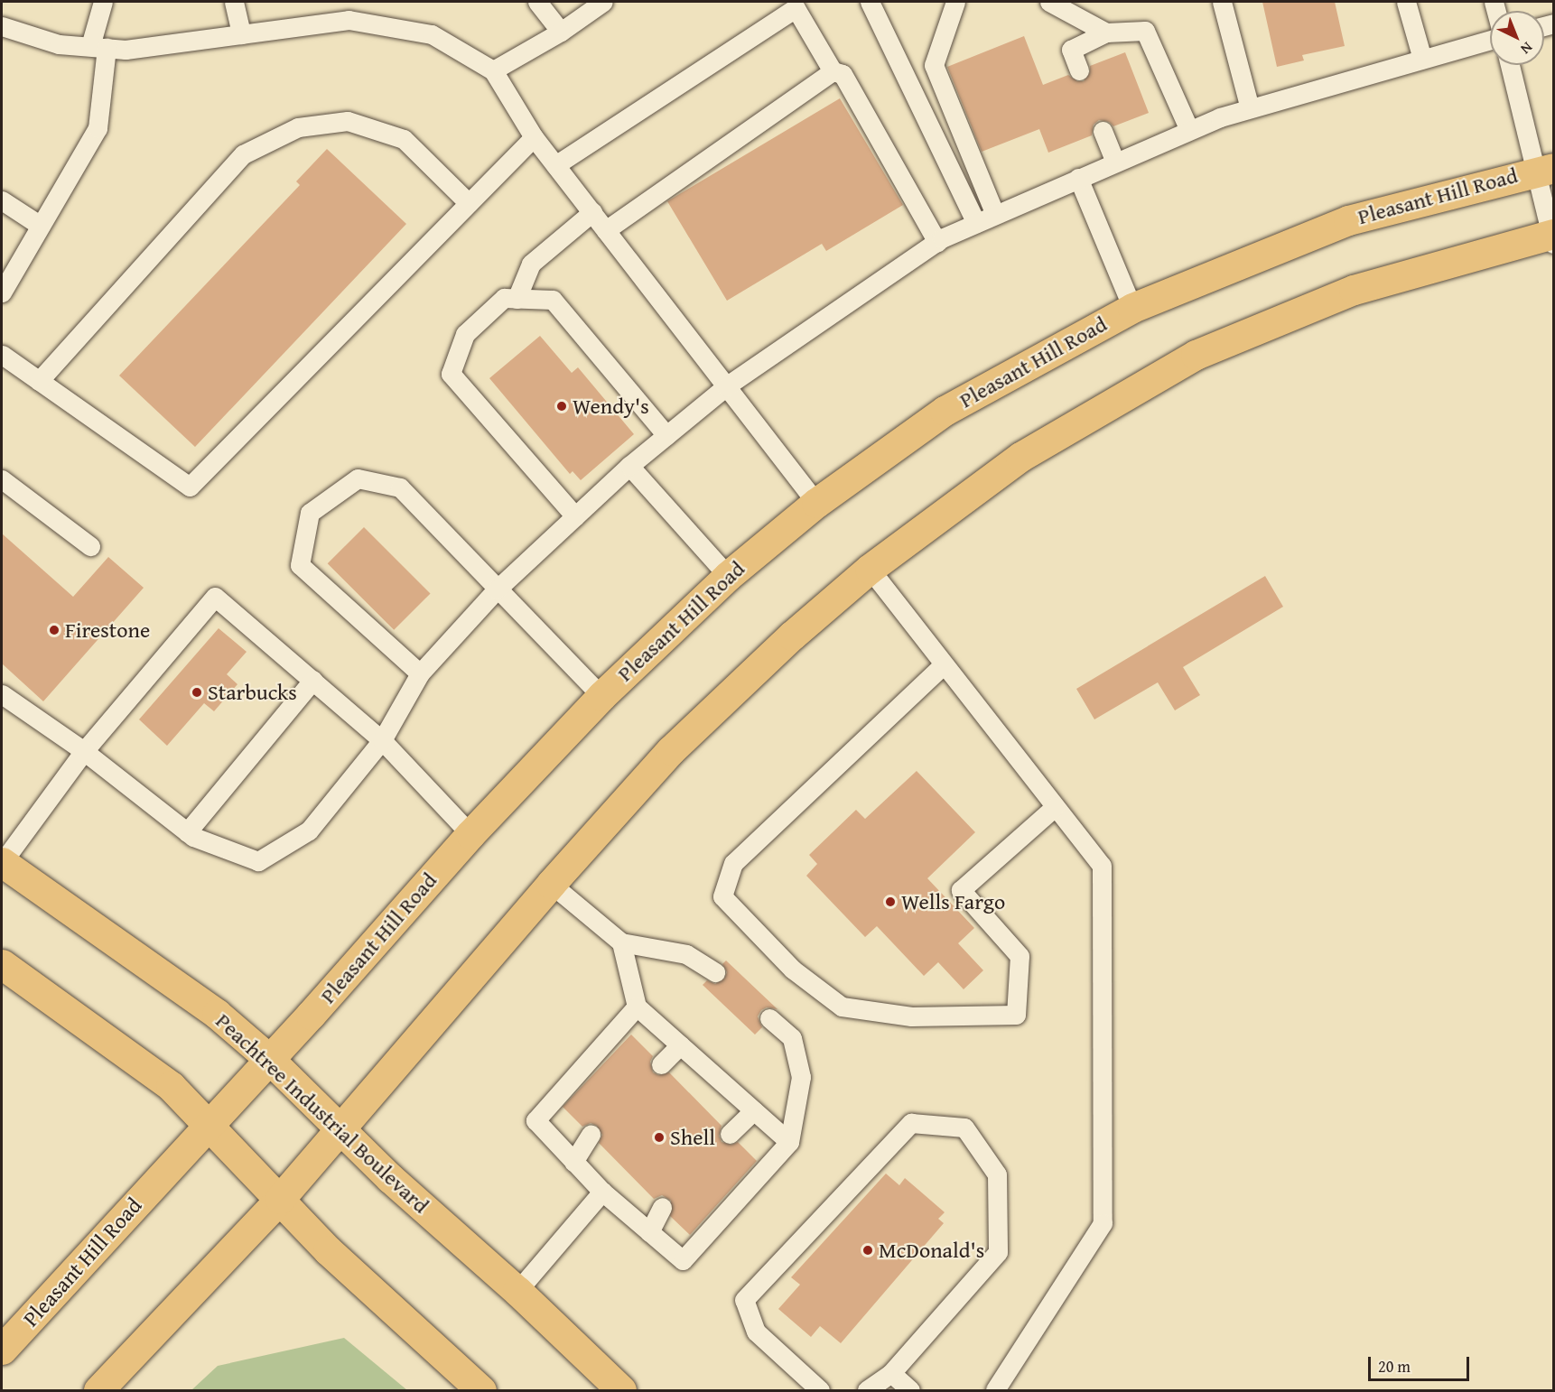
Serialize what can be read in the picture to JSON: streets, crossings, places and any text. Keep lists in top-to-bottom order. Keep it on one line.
{"streets":{"highway":["Pleasant Hill Road","Peachtree Industrial Boulevard"]},"crossings":[["Pleasant Hill Road","Peachtree Industrial Boulevard"]],"places":["Wendy's","Firestone","Starbucks","Wells Fargo","Shell","McDonald's"],"scale_bar":"20 m","north":"bottom right"}
